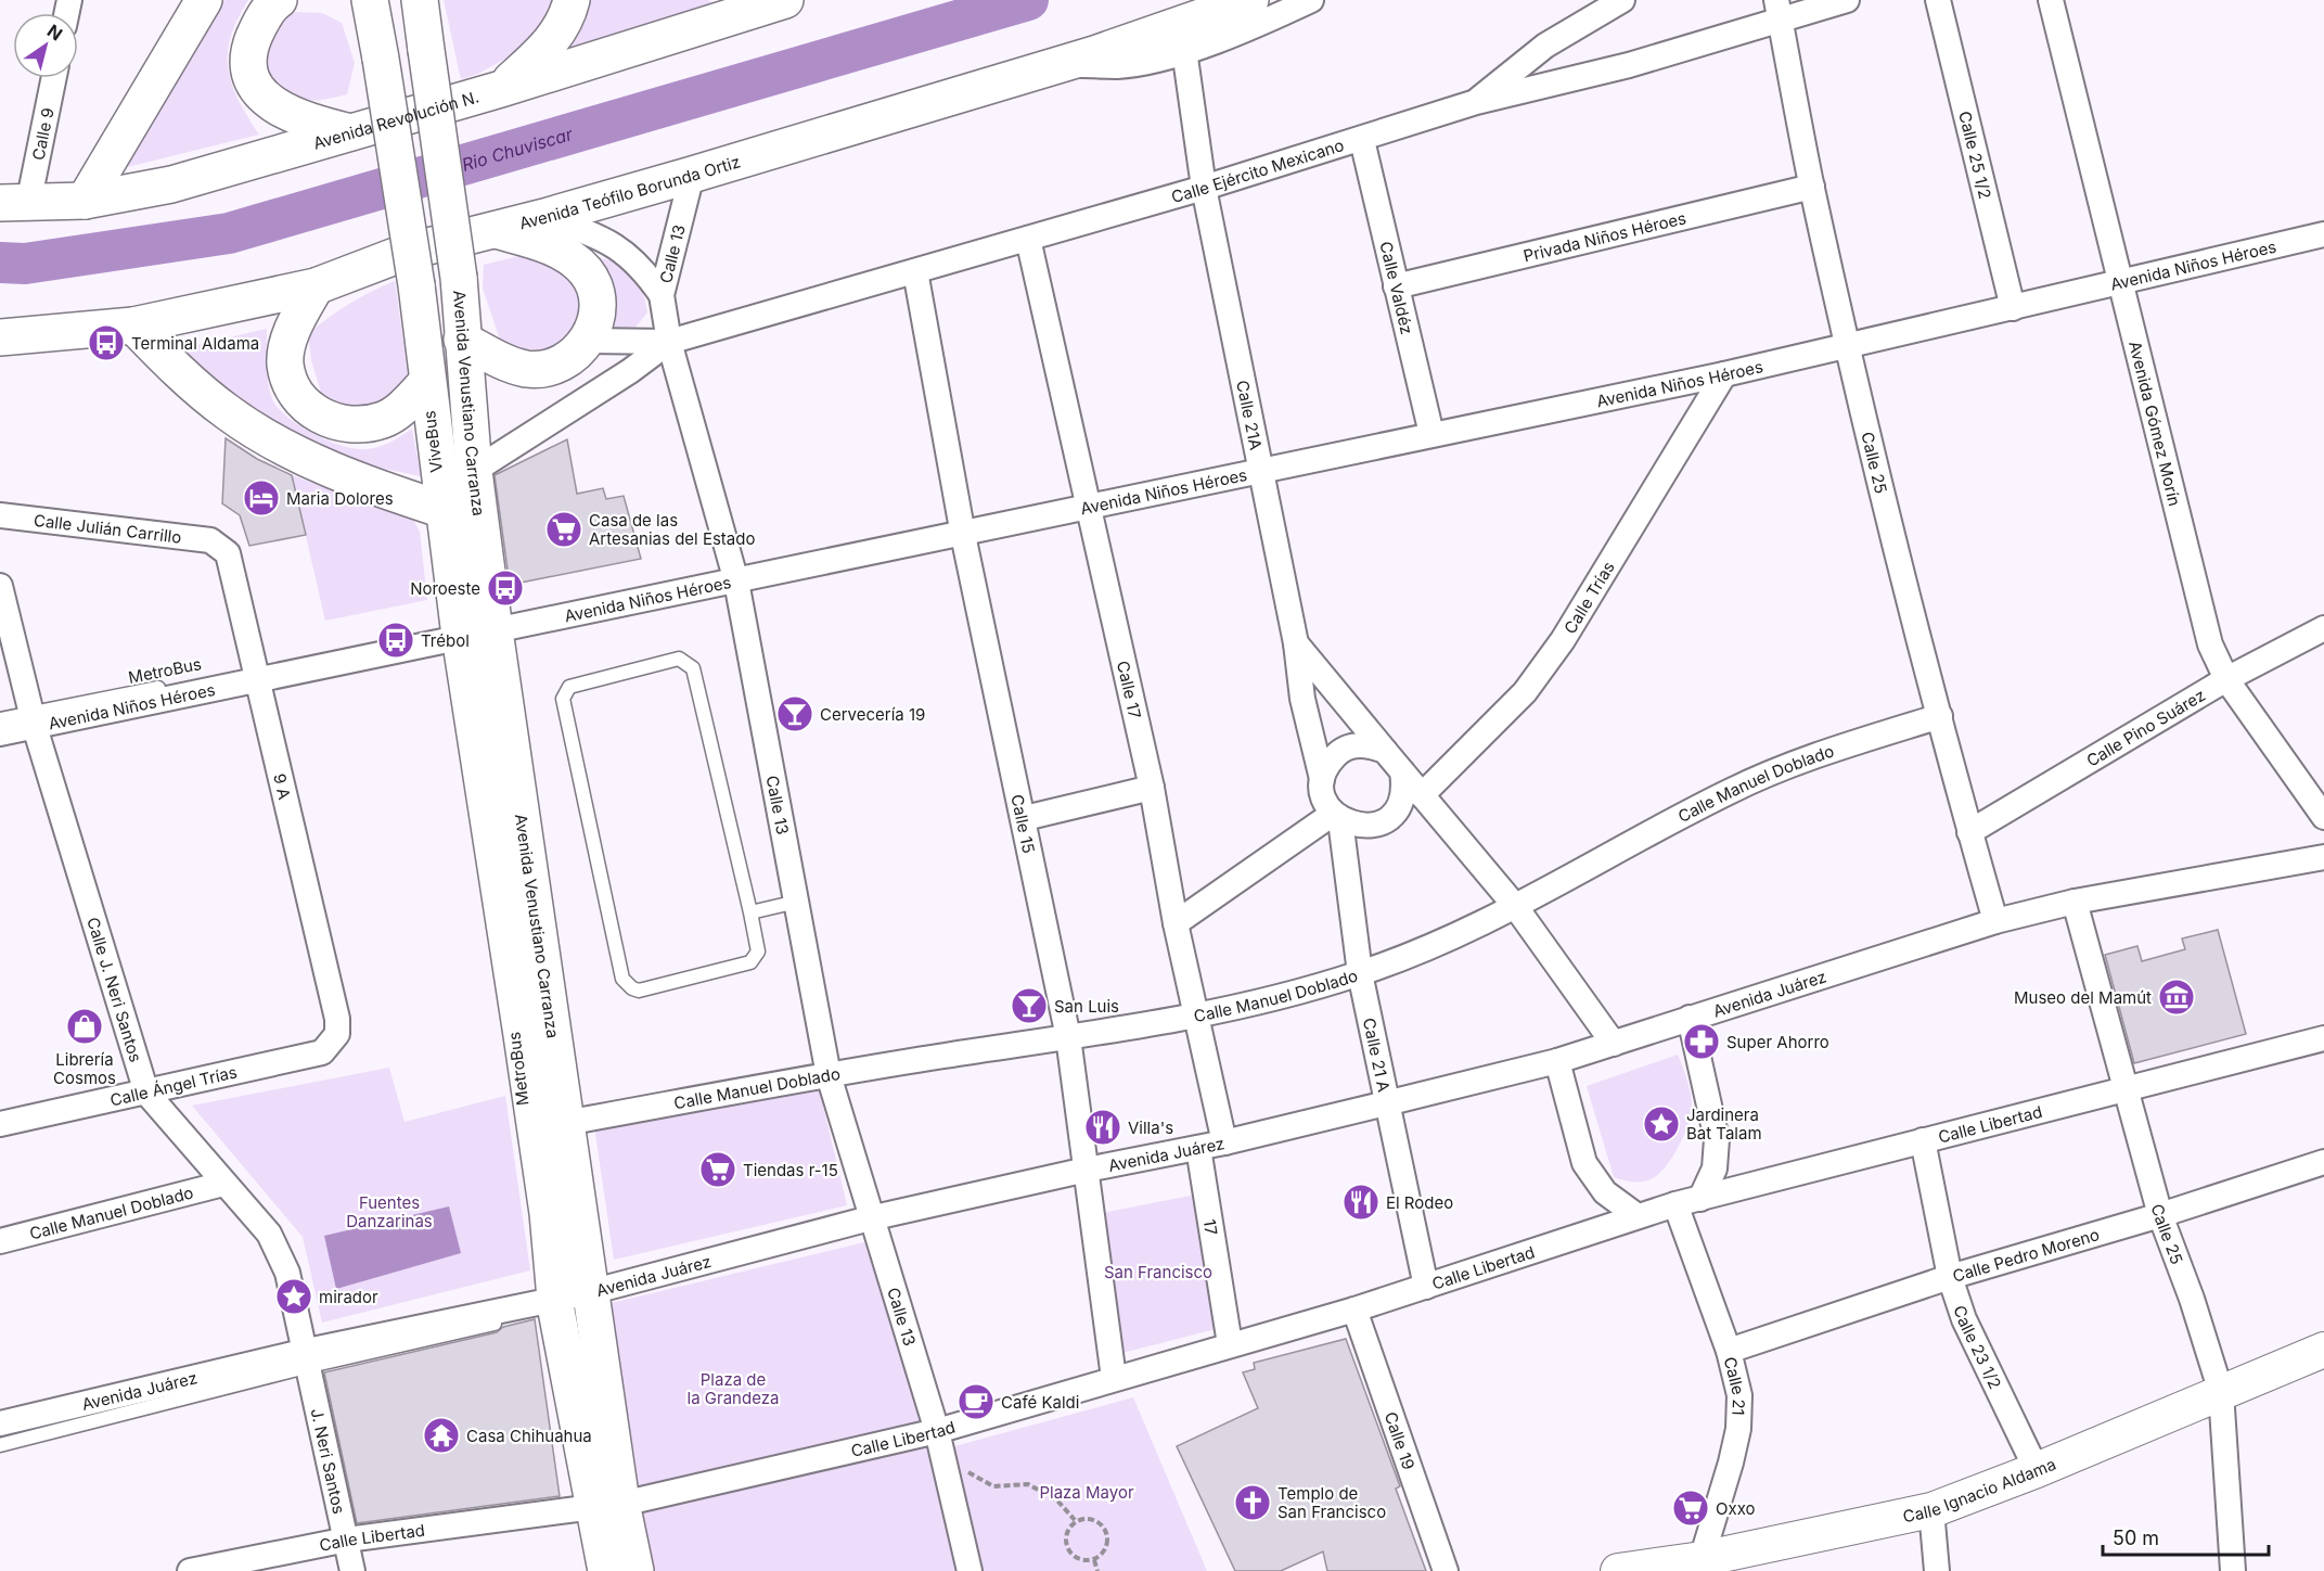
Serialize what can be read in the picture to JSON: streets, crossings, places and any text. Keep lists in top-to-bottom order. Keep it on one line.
{"streets":{"main road":["Avenida Revolución N.","Avenida Teófilo Borunda Ortiz","Avenida Venustiano Carranza","Calle Ignacio Aldama"],"street":["Calle 9","Calle 25 1/2","Calle Ejército Mexicano","Privada Niños Héroes","Calle 13","Avenida Niños Héroes","Calle Valdéz","Calle 21A","Avenida Gómez Morín","Calle 25","Calle Julián Carrillo","Calle Trías","Calle 17","Calle Pino Suárez","Calle Manuel Doblado","9 A","Calle 15","Calle J. Neri Santos","Avenida Juárez","Calle 21 A","Calle Ángel Trías","Calle Libertad","17","Calle Pedro Moreno","Calle 23 1/2","Calle 21","Calle 19","J. Neri Santos"],"lane":["ViveBus","MetroBus"]},"crossings":[["Avenida Revolución N.","Calle 9"],["Calle 25 1/2","Avenida Niños Héroes"],["Calle Ejército Mexicano","Calle 13"],["Calle Ejército Mexicano","Calle Valdéz"],["Calle Ejército Mexicano","Calle 21A"],["Calle Ejército Mexicano","Calle 25"],["Calle Ejército Mexicano","Calle 17"],["Calle Ejército Mexicano","Calle 15"],["Avenida Teófilo Borunda Ortiz","Calle 13"],["Privada Niños Héroes","Calle Valdéz"],["Privada Niños Héroes","Calle 25"],["Calle 13","Avenida Niños Héroes"],["Calle 13","Calle Manuel Doblado"],["Calle 13","Avenida Juárez"],["Calle 13","Calle Libertad"],["Avenida Niños Héroes","Calle Valdéz"],["Avenida Niños Héroes","Avenida Venustiano Carranza"],["Avenida Niños Héroes","Calle 21A"],["Avenida Niños Héroes","Avenida Gómez Morín"],["Avenida Niños Héroes","Calle 25"],["Avenida Niños Héroes","Calle Trías"],["Avenida Niños Héroes","Calle 17"],["Avenida Niños Héroes","9 A"],["Avenida Niños Héroes","Calle 15"],["Avenida Niños Héroes","Calle J. Neri Santos"],["Avenida Venustiano Carranza","ViveBus"],["Avenida Venustiano Carranza","MetroBus"],["Avenida Venustiano Carranza","Calle Manuel Doblado"],["Avenida Venustiano Carranza","Avenida Juárez"],["Avenida Venustiano Carranza","Calle Libertad"],["Calle 21A","Calle 21 A"],["Avenida Gómez Morín","Calle Pino Suárez"],["Calle 25","Calle Pino Suárez"],["Calle 25","Calle Manuel Doblado"],["Calle 25","Avenida Juárez"],["Calle 25","Calle Libertad"],["Calle 25","Calle Pedro Moreno"],["Calle 25","Calle Ignacio Aldama"],["Calle Julián Carrillo","9 A"],["MetroBus","Avenida Juárez"],["Calle 17","Calle Manuel Doblado"],["Calle 17","Avenida Juárez"],["Calle Manuel Doblado","Calle 15"],["Calle Manuel Doblado","Calle J. Neri Santos"],["Calle Manuel Doblado","Calle 21 A"],["9 A","Calle Ángel Trías"],["Calle 15","Avenida Juárez"],["Calle 15","Calle Libertad"],["Calle J. Neri Santos","Avenida Juárez"],["Calle J. Neri Santos","Calle Ángel Trías"],["Calle J. Neri Santos","J. Neri Santos"],["Avenida Juárez","Calle 21 A"],["Avenida Juárez","17"],["Avenida Juárez","J. Neri Santos"],["Calle 21 A","Calle Libertad"],["Calle Libertad","17"],["Calle Libertad","Calle 23 1/2"],["Calle Libertad","Calle 21"],["Calle Libertad","Calle 19"],["Calle Libertad","J. Neri Santos"],["Calle Pedro Moreno","Calle 23 1/2"],["Calle Pedro Moreno","Calle 21"],["Calle 23 1/2","Calle Ignacio Aldama"],["Calle 21","Calle Ignacio Aldama"]],"water":["Rio Chuviscar"],"parks":["Fuentes Danzarinas","San Francisco","Plaza de la Grandeza","Plaza Mayor"],"places":{"bus stop":["Terminal Aldama","Noroeste","Trébol"],"hotel":["Maria Dolores"],"supermarket":["Casa de las Artesanias del Estado","Tiendas r-15","Oxxo"],"bar":["Cervecería 19","San Luis"],"museum":["Museo del Mamút"],"shop":["Librería Cosmos"],"pharmacy":["Super Ahorro"],"place":["Jardinera Bat Talam","mirador"],"restaurant":["Villa's","El Rodeo"],"cafe":["Café Kaldi"],"temple":["Casa Chihuahua"],"church":["Templo de San Francisco"]},"scale_bar":"50 m","north":"top right"}
